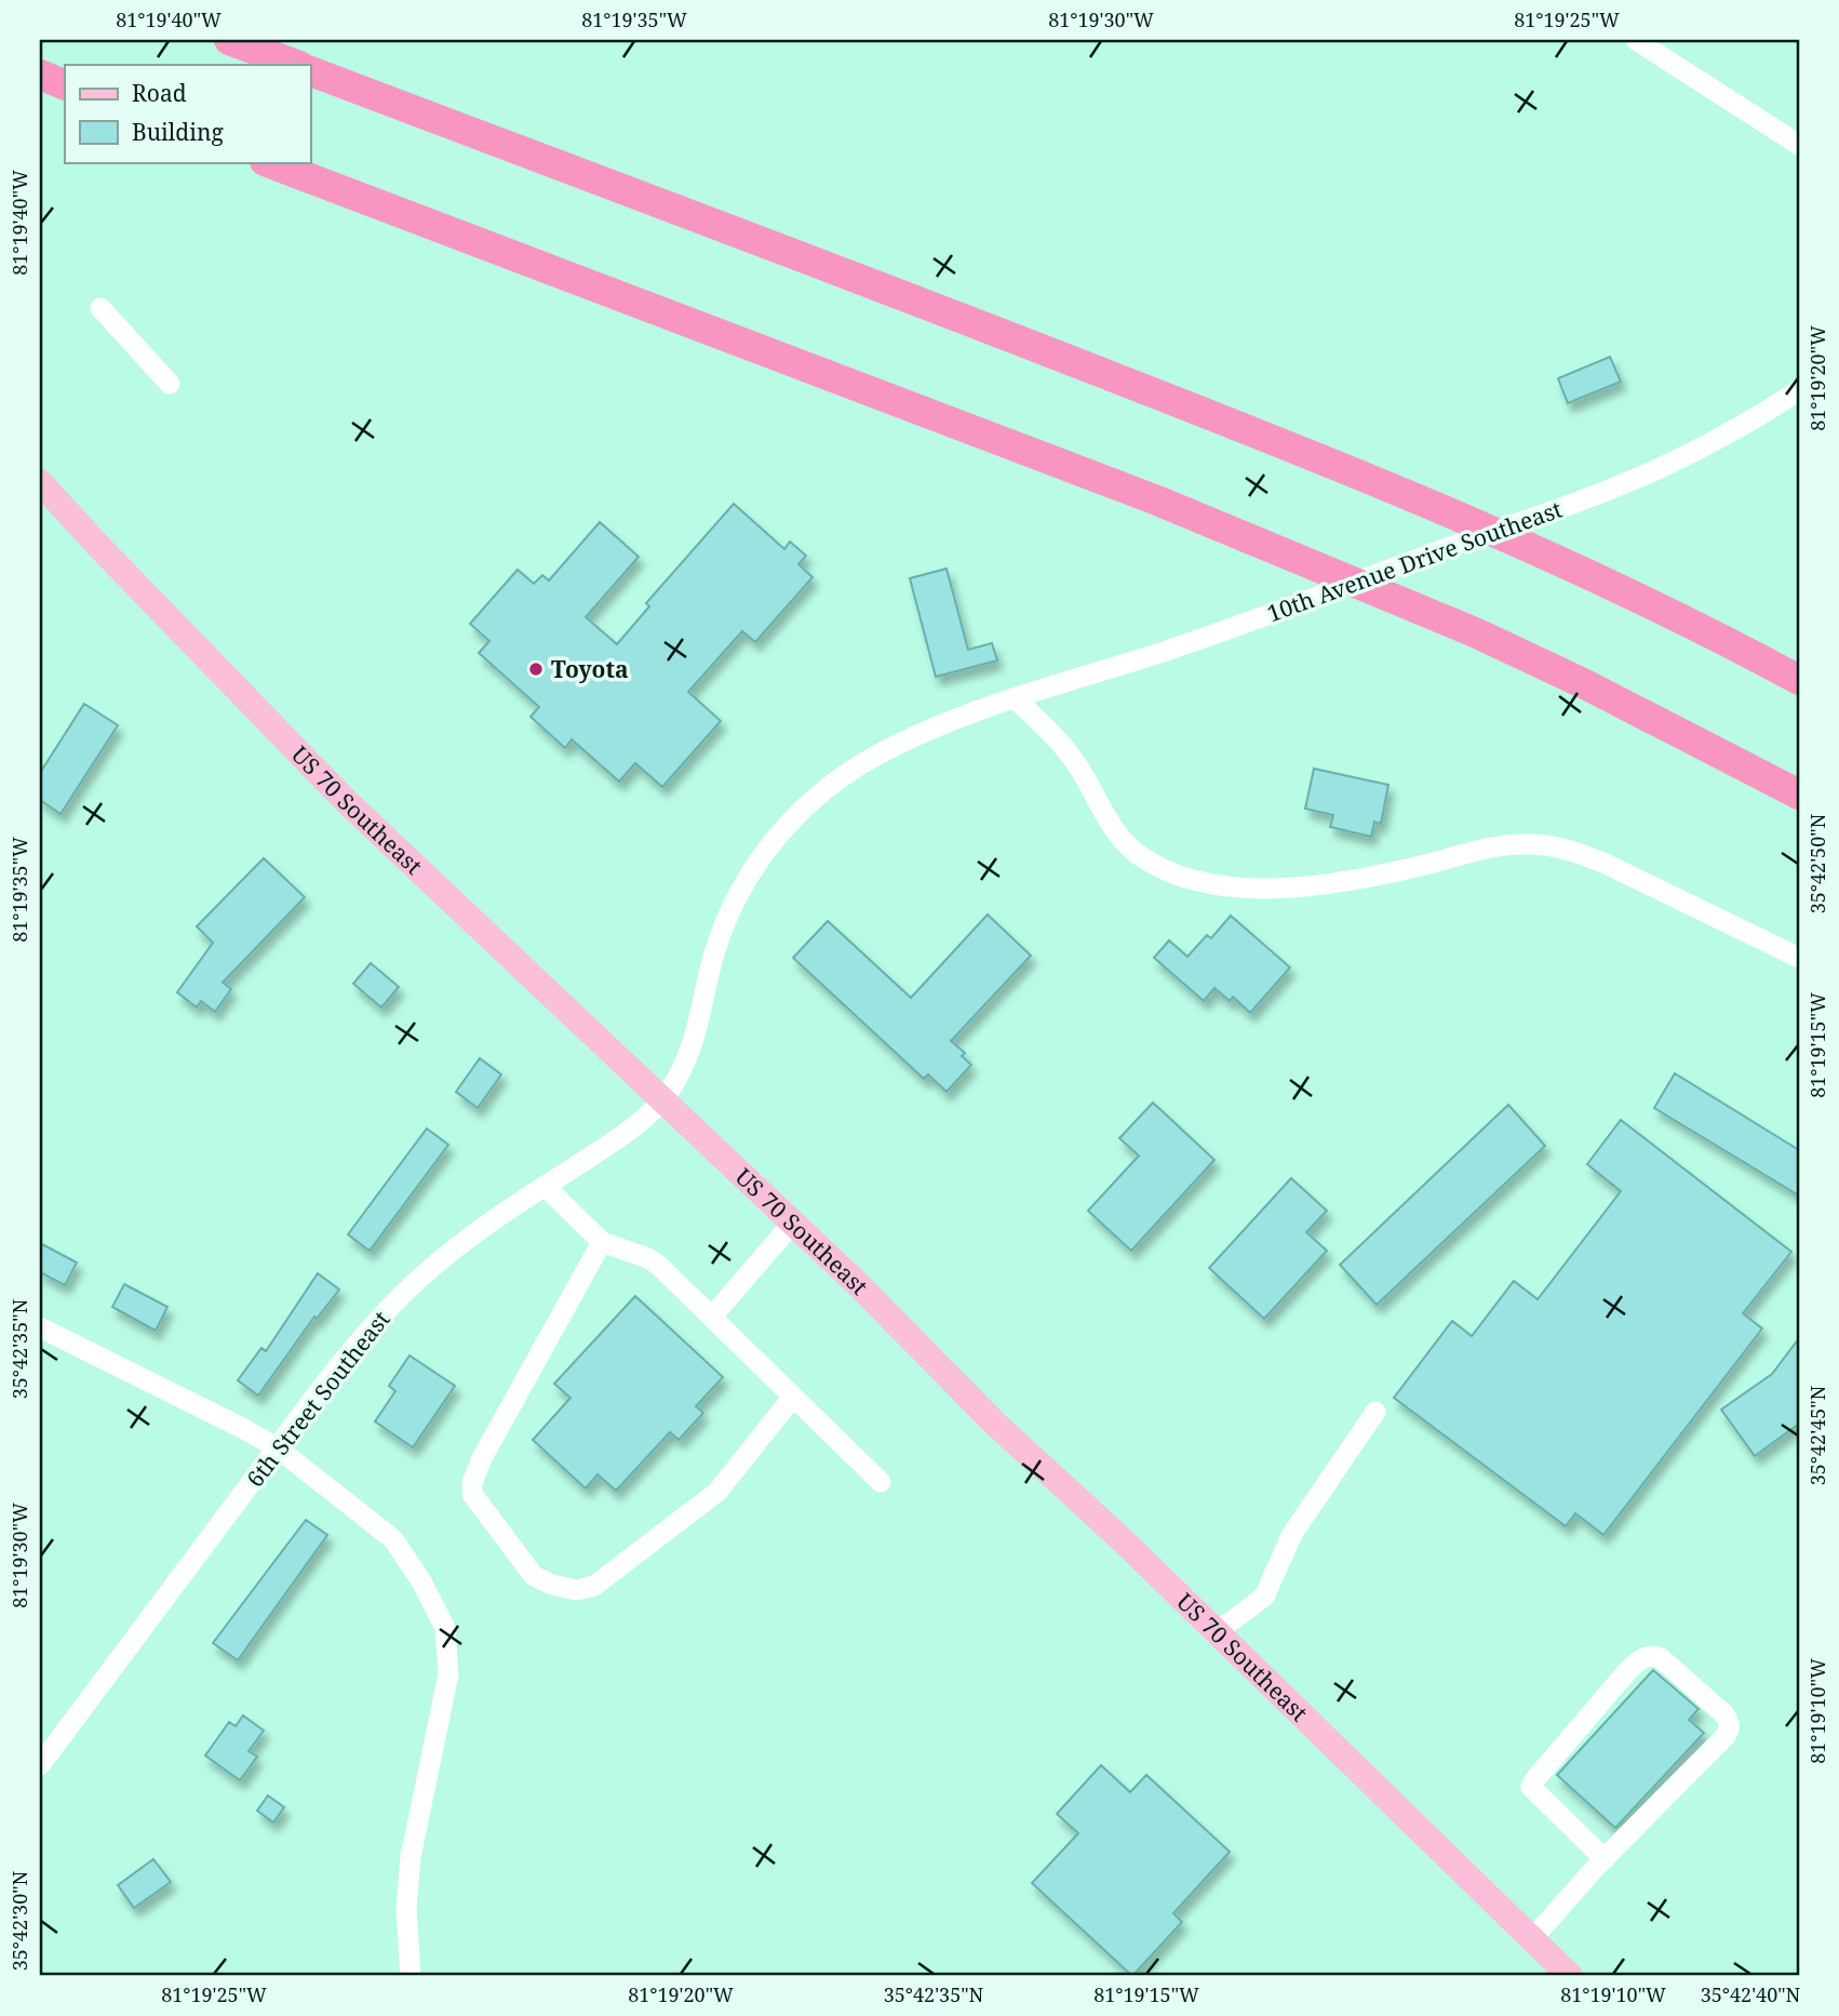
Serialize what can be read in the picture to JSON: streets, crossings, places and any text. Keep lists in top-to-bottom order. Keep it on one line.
{"streets":{"main road":["US 70 Southeast"],"street":["10th Avenue Drive Southeast","6th Street Southeast"]},"crossings":[["10th Avenue Drive Southeast","US 70 Southeast"],["10th Avenue Drive Southeast","6th Street Southeast"],["US 70 Southeast","6th Street Southeast"]],"places":["Toyota"],"legend":["Road","Building"],"coordinates":["81°19'40\"W","81°19'35\"W","81°19'30\"W","81°19'25\"W","81°19'20\"W","35°42'50\"N","81°19'15\"W","35°42'35\"N","35°42'45\"N","81°19'10\"W","35°42'30\"N","35°42'40\"N"]}
